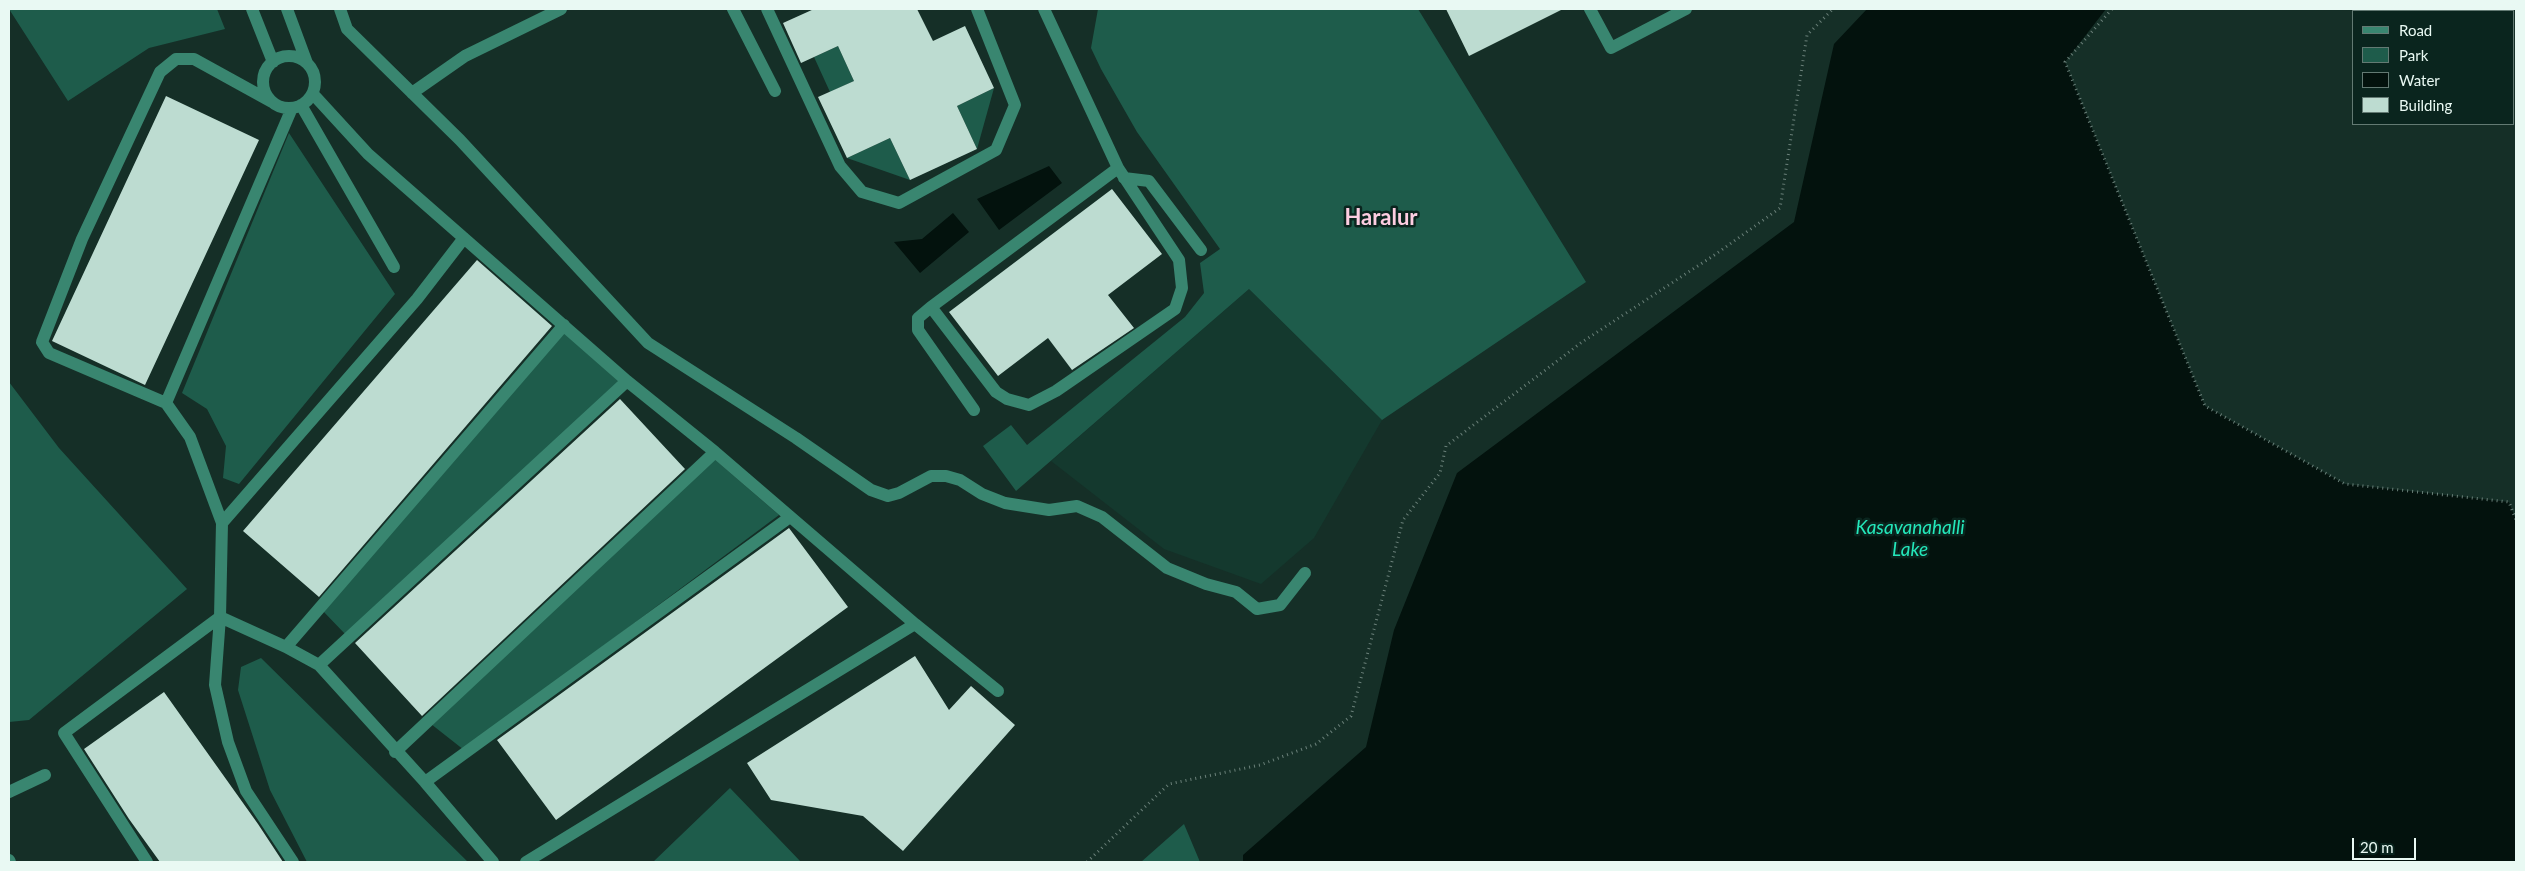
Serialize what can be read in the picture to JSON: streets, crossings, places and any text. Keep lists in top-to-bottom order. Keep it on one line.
{"districts":["Haralur"],"water":["Kasavanahalli Lake"],"legend":["Road","Park","Water","Building"],"scale_bar":"20 m"}
